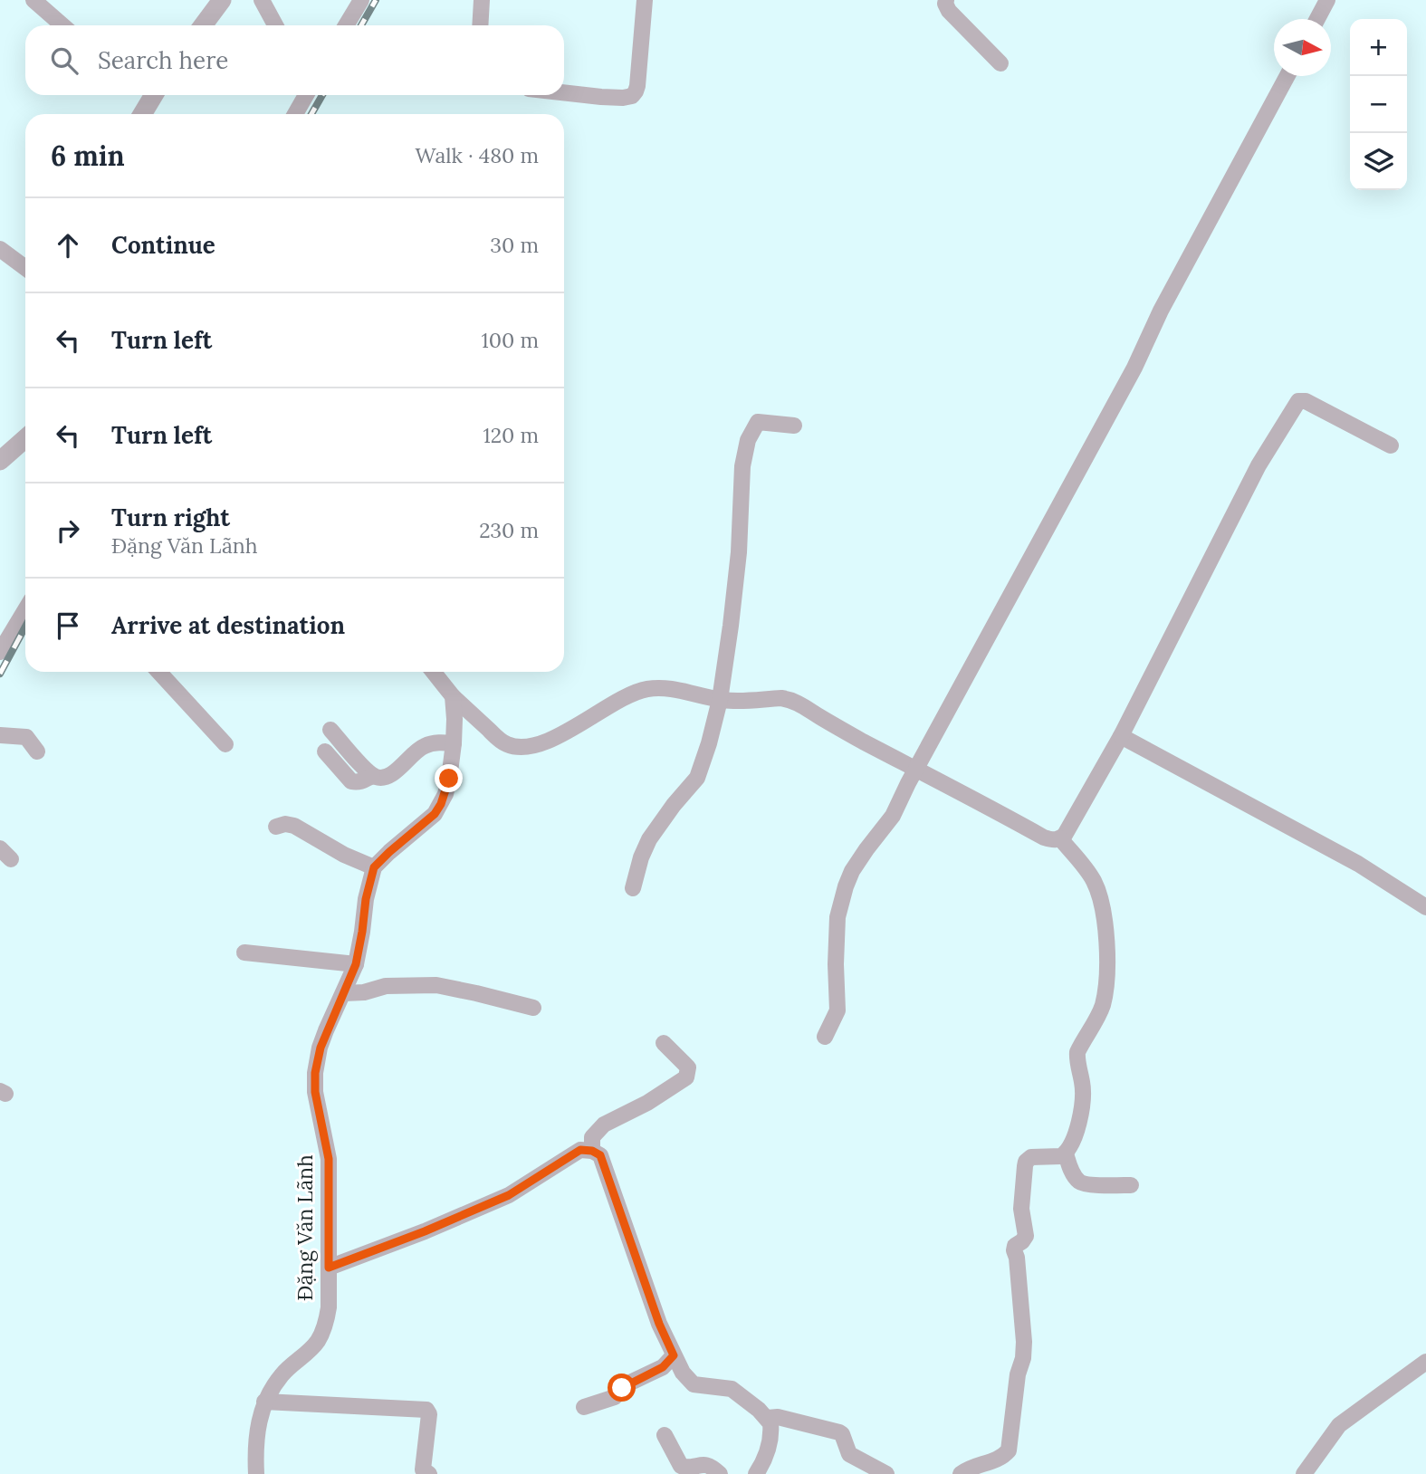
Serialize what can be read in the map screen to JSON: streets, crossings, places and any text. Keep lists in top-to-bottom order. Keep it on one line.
{"streets":{"street":["Đặng Văn Lãnh"]},"north":"right","page":{"map_buttons":["+","−"],"search":"Search here","heading":["6 min","Walk · 480 m"],"list":[["Continue","30 m"],["Turn left","100 m"],["Turn left","120 m"],["Turn right","Đặng Văn Lãnh","230 m"],"Arrive at destination"]}}
